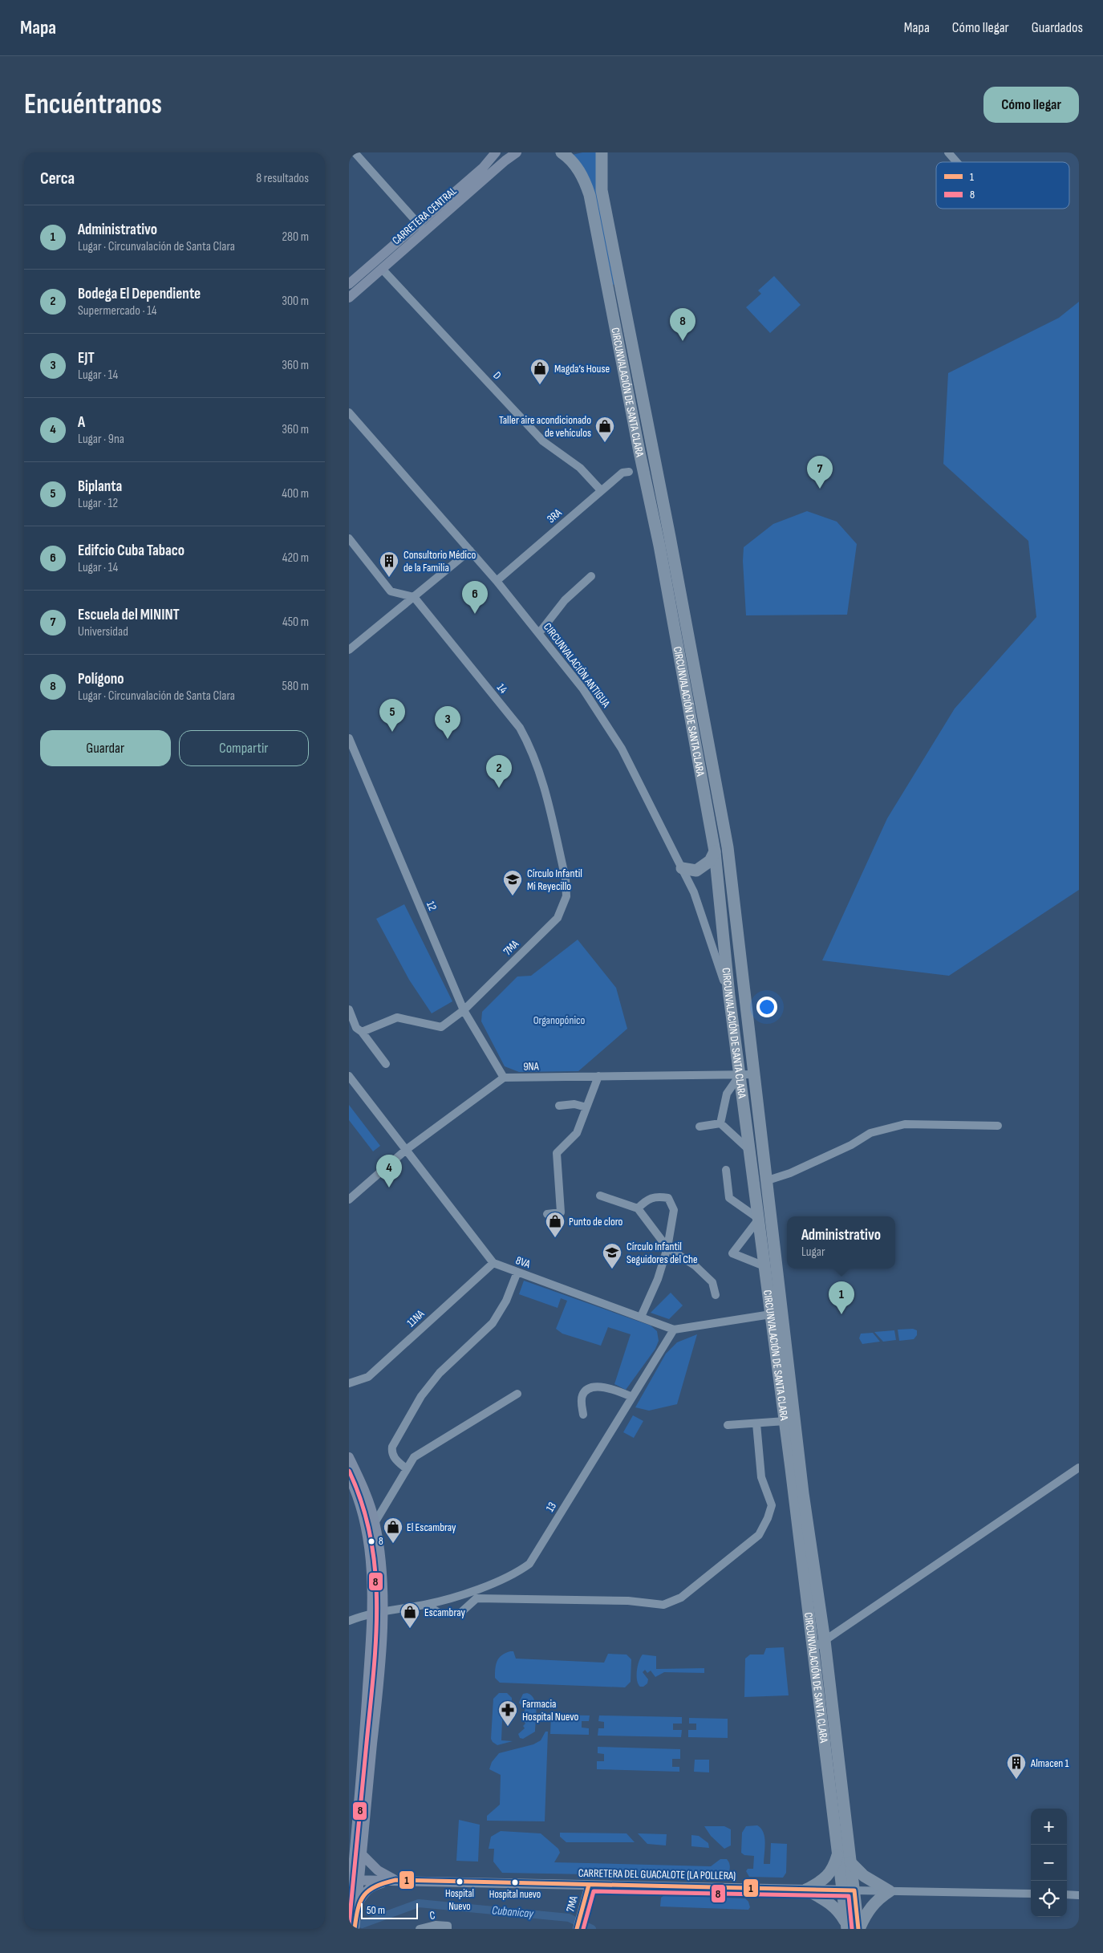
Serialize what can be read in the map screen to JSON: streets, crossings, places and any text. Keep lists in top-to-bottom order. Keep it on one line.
{"streets":{"highway":["CIRCUNVALACIÓN DE SANTA CLARA"],"main road":["CARRETERA CENTRAL","CARRETERA DEL GUACALOTE (LA POLLERA)"],"street":["D","3RA","CIRCUNVALACIÓN ANTIGUA","14","12","7MA","9NA","8VA","11NA","13","C"]},"crossings":[["CARRETERA CENTRAL","D"],["D","3RA"],["CIRCUNVALACIÓN DE SANTA CLARA","CIRCUNVALACIÓN ANTIGUA"],["CIRCUNVALACIÓN DE SANTA CLARA","9NA"],["CIRCUNVALACIÓN DE SANTA CLARA","CARRETERA DEL GUACALOTE (LA POLLERA)"],["3RA","CIRCUNVALACIÓN ANTIGUA"],["14","7MA"],["12","7MA"],["12","9NA"],["7MA","CARRETERA DEL GUACALOTE (LA POLLERA)"],["8VA","11NA"],["8VA","13"]],"water":["Cubanicay"],"parks":["Organopónico"],"places":{"shop":["Magda’s House","Taller aire acondicionado de vehículos","Punto de cloro","El Escambray","Escambray"],"building":["Consultorio Médico de la Familia","Almacen 1"],"school or university":["Círculo Infantil Mi Reyecillo","Círculo Infantil Seguidores del Che"],"other":["8","Hospital Nuevo","Hospital nuevo"],"pharmacy":["Farmacia Hospital Nuevo"]},"lines":["transit line 8","transit line 1"],"legend":["1","8"],"scale_bar":"50 m","page":{"header":"Mapa","nav":["Mapa","Cómo llegar","Guardados"],"buttons":["Cómo llegar",["Guardar","Compartir"]],"title":"Encuéntranos","heading":["Cerca","8 resultados"],"list":[{"mark":"1","name":"Administrativo","note":"Lugar · Circunvalación de Santa Clara","value":"280 m"},{"mark":"2","name":"Bodega El Dependiente","note":"Supermercado · 14","value":"300 m"},{"mark":"3","name":"EJT","note":"Lugar · 14","value":"360 m"},{"mark":"4","name":"A","note":"Lugar · 9na","value":"360 m"},{"mark":"5","name":"Biplanta","note":"Lugar · 12","value":"400 m"},{"mark":"6","name":"Edifcio Cuba Tabaco","note":"Lugar · 14","value":"420 m"},{"mark":"7","name":"Escuela del MININT","note":"Universidad","value":"450 m"},{"mark":"8","name":"Polígono","note":"Lugar · Circunvalación de Santa Clara","value":"580 m"}],"pins":["8","7","6","5","3","2","4","1"],"popup":["Administrativo","Lugar"],"map_buttons":["+","−"],"scale":"50 m"}}
